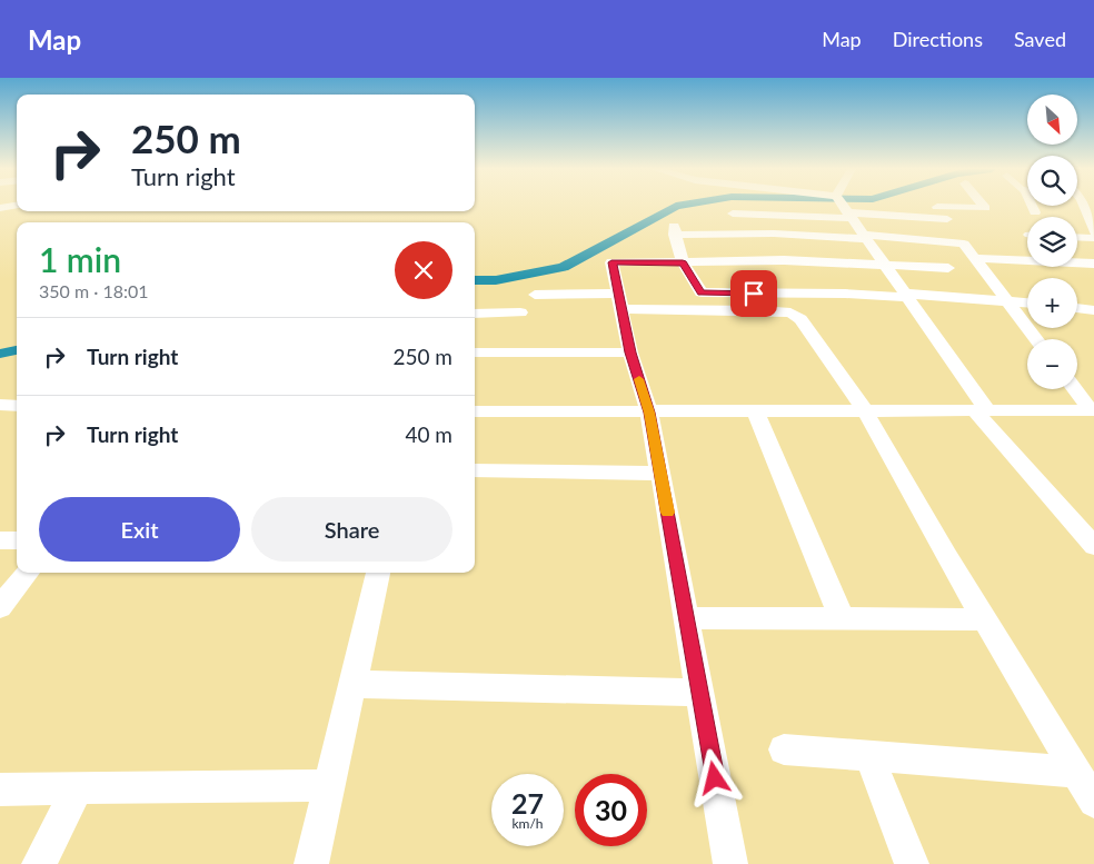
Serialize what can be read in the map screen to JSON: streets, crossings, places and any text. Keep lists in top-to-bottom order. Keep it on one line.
{"north":"bottom right","page":{"header":"Map","nav":["Map","Directions","Saved"],"map_buttons":["+","−"],"turn":["250 m","Turn right"],"heading":["1 min","350 m · 18:01"],"list":[{"name":"Turn right","value":"250 m"},{"name":"Turn right","value":"40 m"}],"buttons":["Exit","Share"],"speed":"27 km/h","limit":"30"}}
